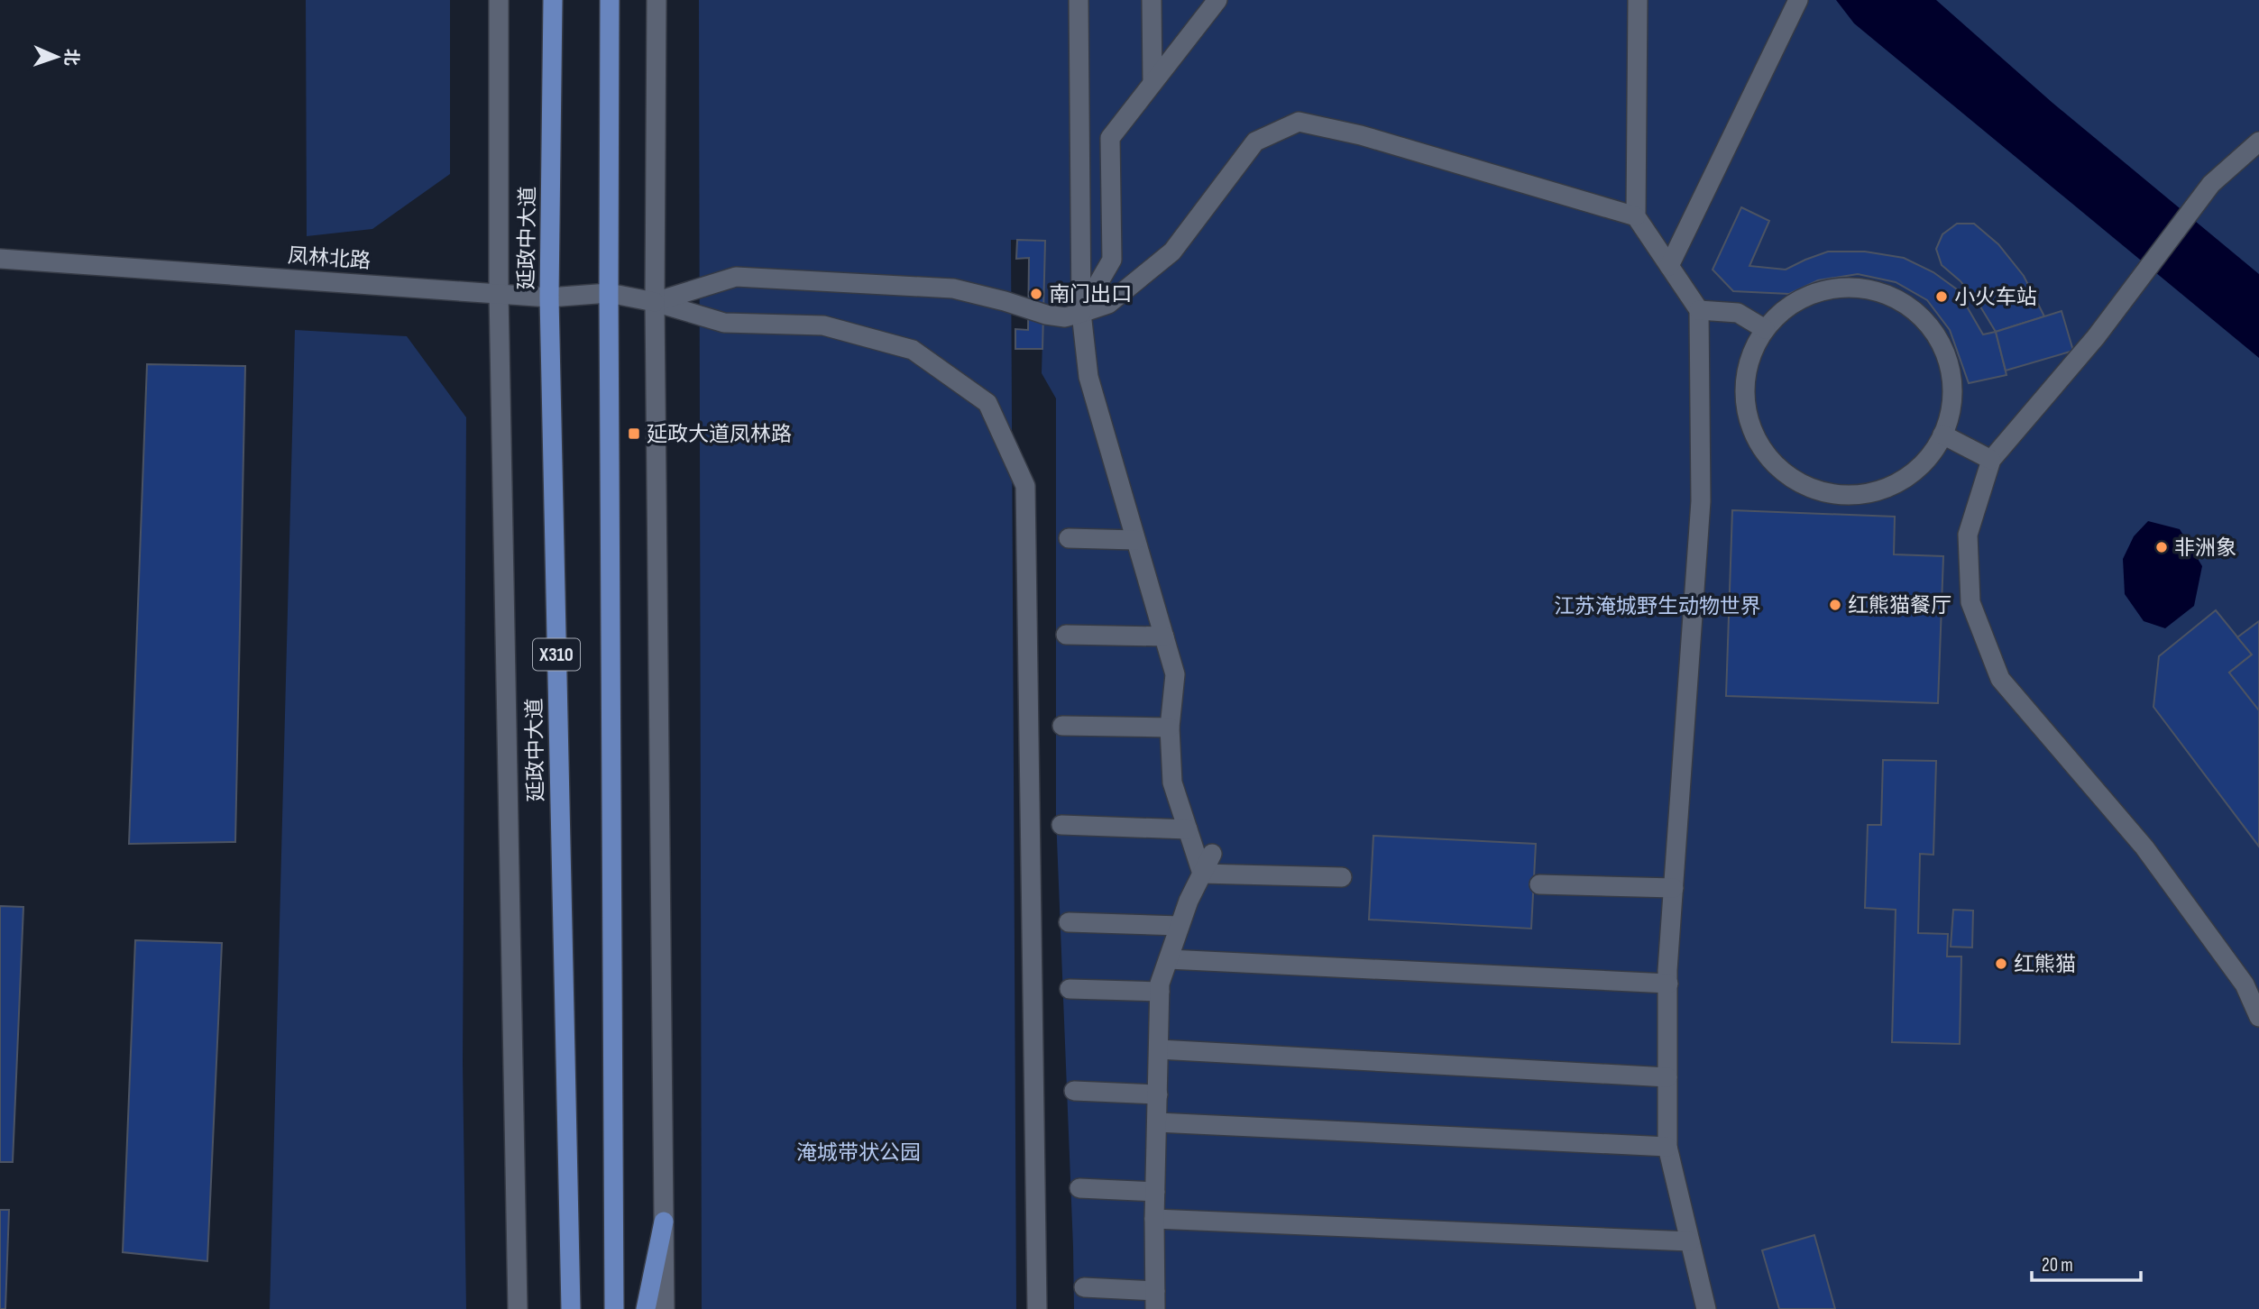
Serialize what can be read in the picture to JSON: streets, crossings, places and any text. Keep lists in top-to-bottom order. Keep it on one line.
{"streets":{"main road":["延政中大道","X310"],"street":["凤林北路"]},"crossings":[["延政中大道","凤林北路"],["凤林北路","X310"]],"parks":["江苏淹城野生动物世界","淹城带状公园"],"places":{"other":["南门出口","小火车站","非洲象","红熊猫餐厅","红熊猫"],"transit":["延政大道凤林路"]},"scale_bar":"20 m","north":"right"}
